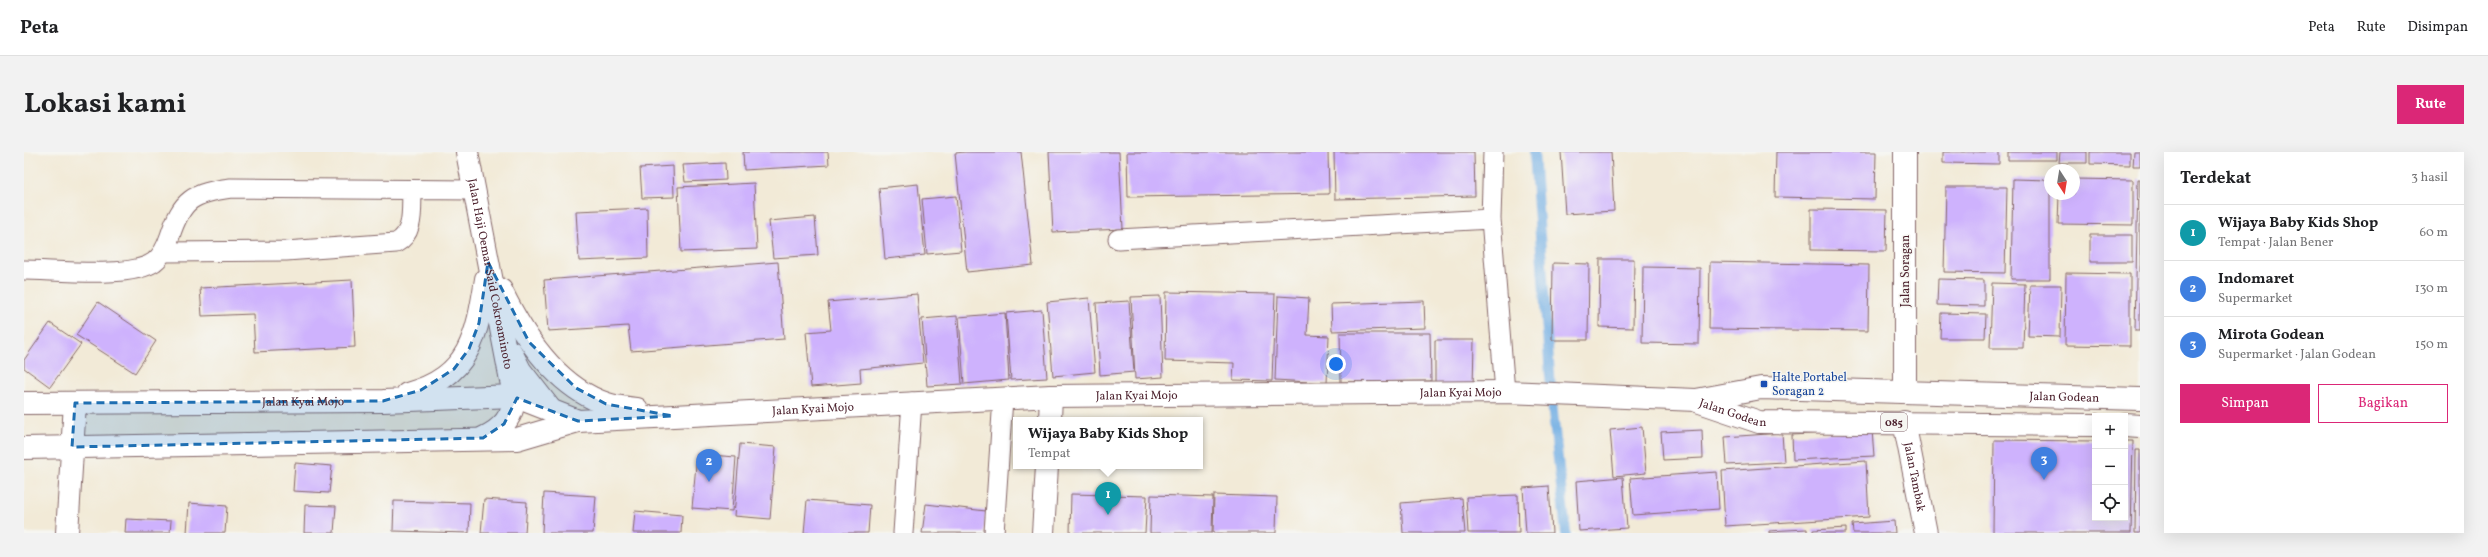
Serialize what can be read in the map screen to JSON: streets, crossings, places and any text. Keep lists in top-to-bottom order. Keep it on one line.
{"streets":{"main road":["Jalan Soragan","Jalan Haji Oemar Said Cokroaminoto","Jalan Kyai Mojo","Jalan Godean","085","Jalan Tambak"]},"crossings":[["Jalan Soragan","Jalan Godean"],["Jalan Haji Oemar Said Cokroaminoto","Jalan Kyai Mojo"],["Jalan Kyai Mojo","Jalan Godean"],["Jalan Godean","Jalan Tambak"]],"places":{"transit":["Halte Portabel Soragan 2"]},"north":"bottom","page":{"header":"Peta","nav":["Peta","Rute","Disimpan"],"title":"Lokasi kami","buttons":["Rute",["Simpan","Bagikan"]],"heading":["Terdekat","3 hasil"],"list":[{"mark":"1","name":"Wijaya Baby Kids Shop","note":"Tempat · Jalan Bener","value":"60 m"},{"mark":"2","name":"Indomaret","note":"Supermarket","value":"130 m"},{"mark":"3","name":"Mirota Godean","note":"Supermarket · Jalan Godean","value":"150 m"}],"map_buttons":["+","−"],"popup":["Wijaya Baby Kids Shop","Tempat"],"pins":["3","2","1"]}}
